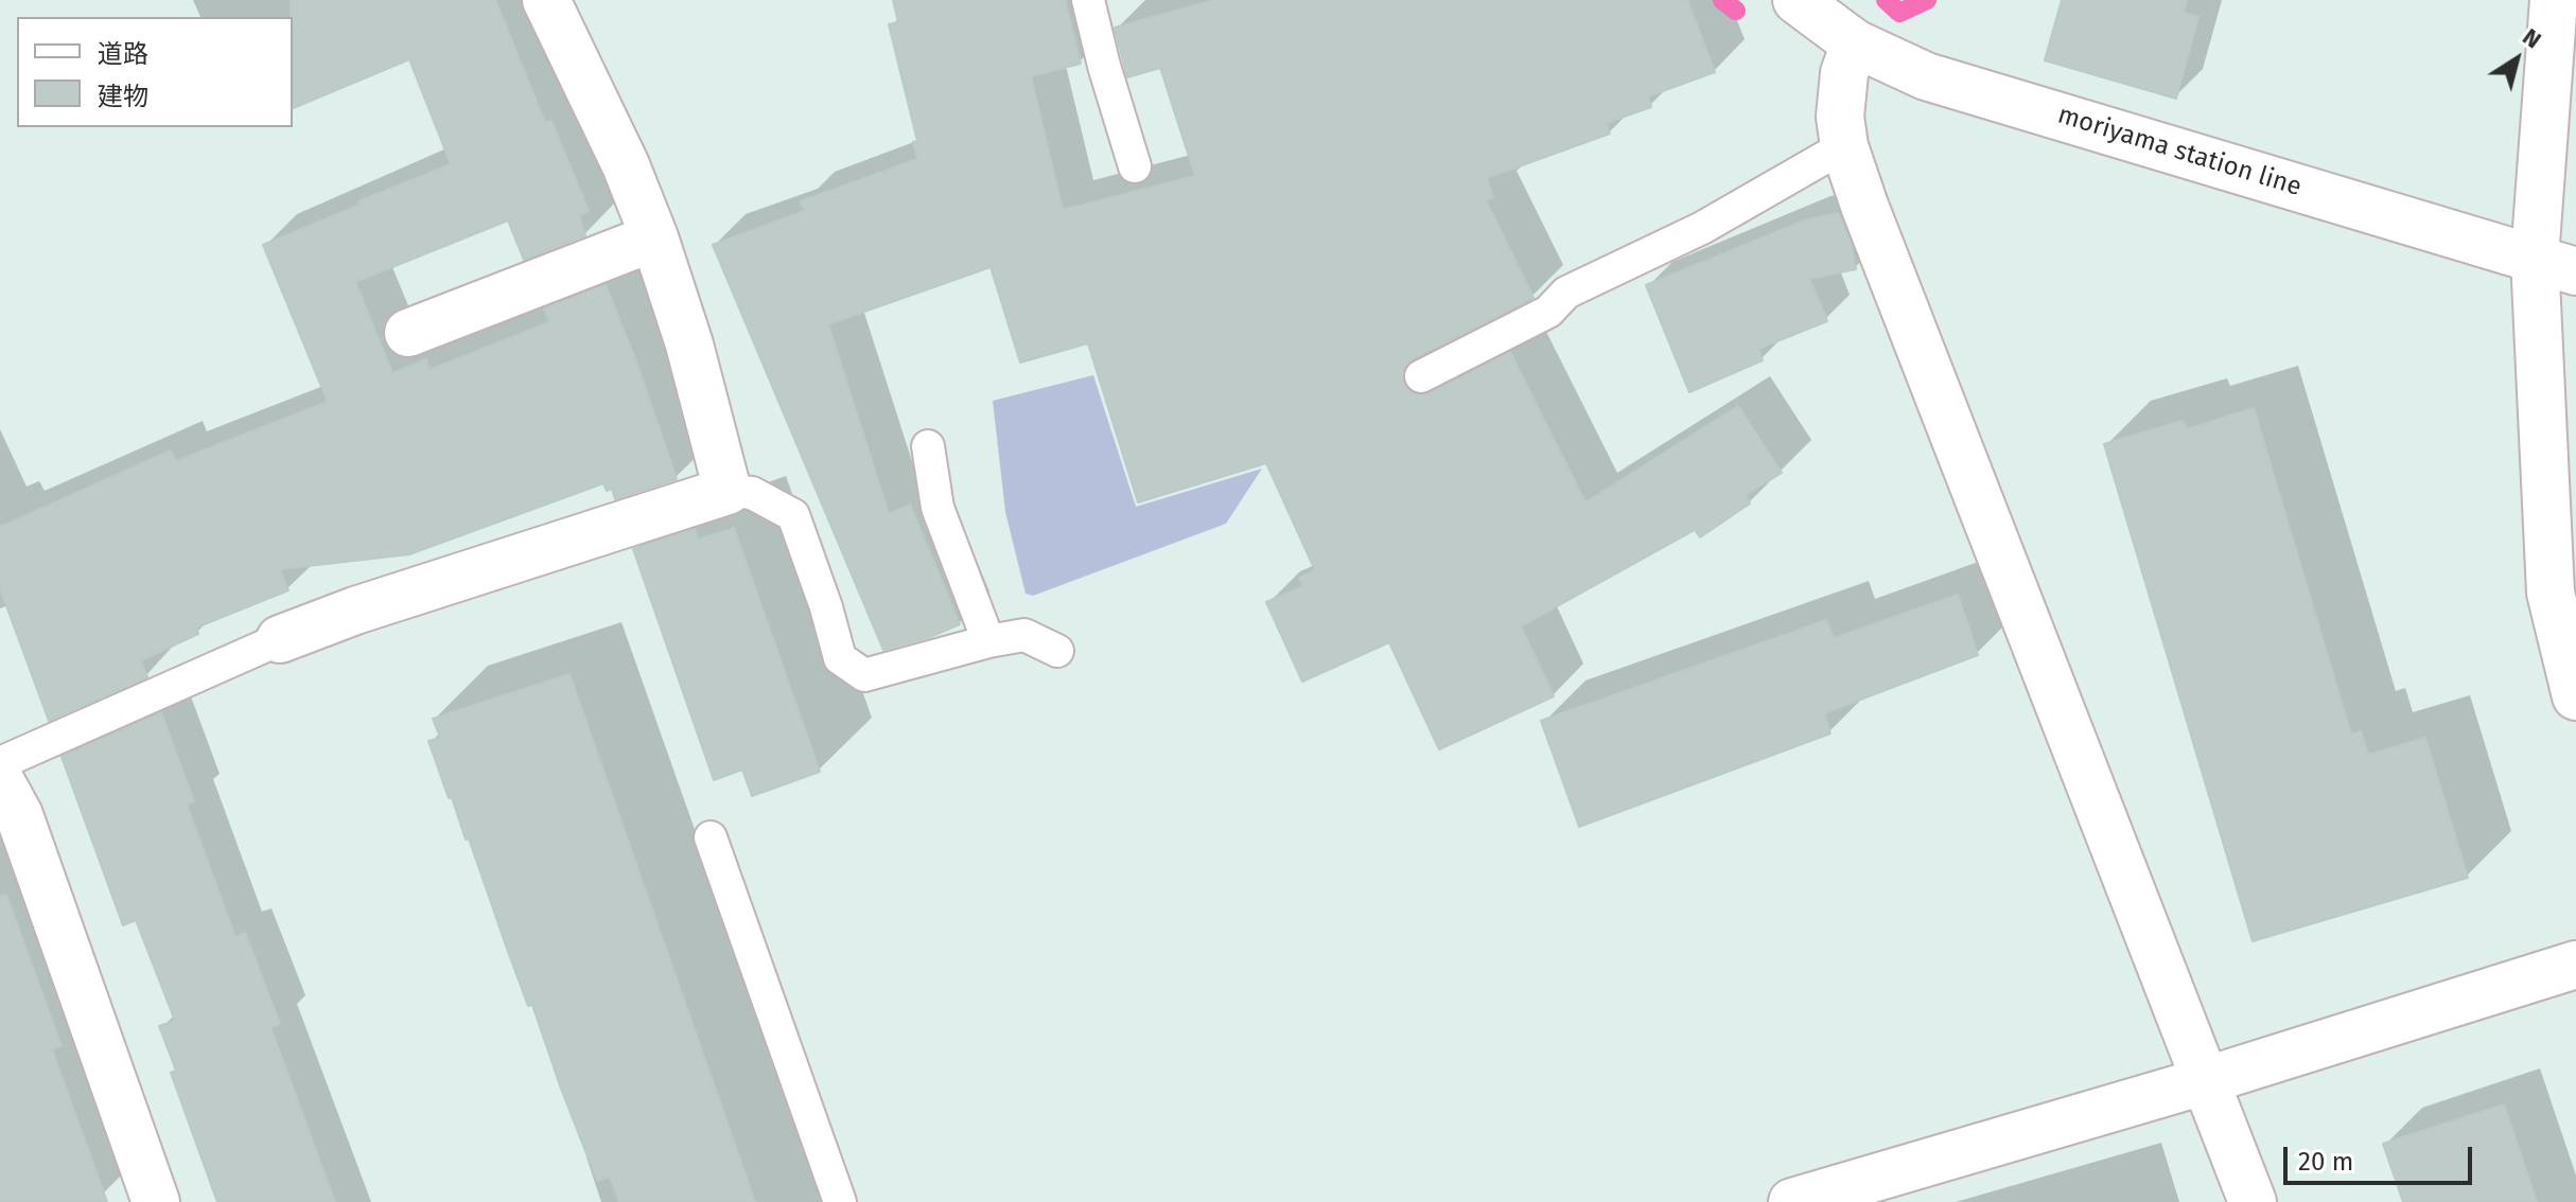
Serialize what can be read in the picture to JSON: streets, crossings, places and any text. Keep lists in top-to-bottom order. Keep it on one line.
{"streets":{"street":["moriyama station line"]},"legend":["道路","建物"],"scale_bar":"20 m","north":"top right"}
